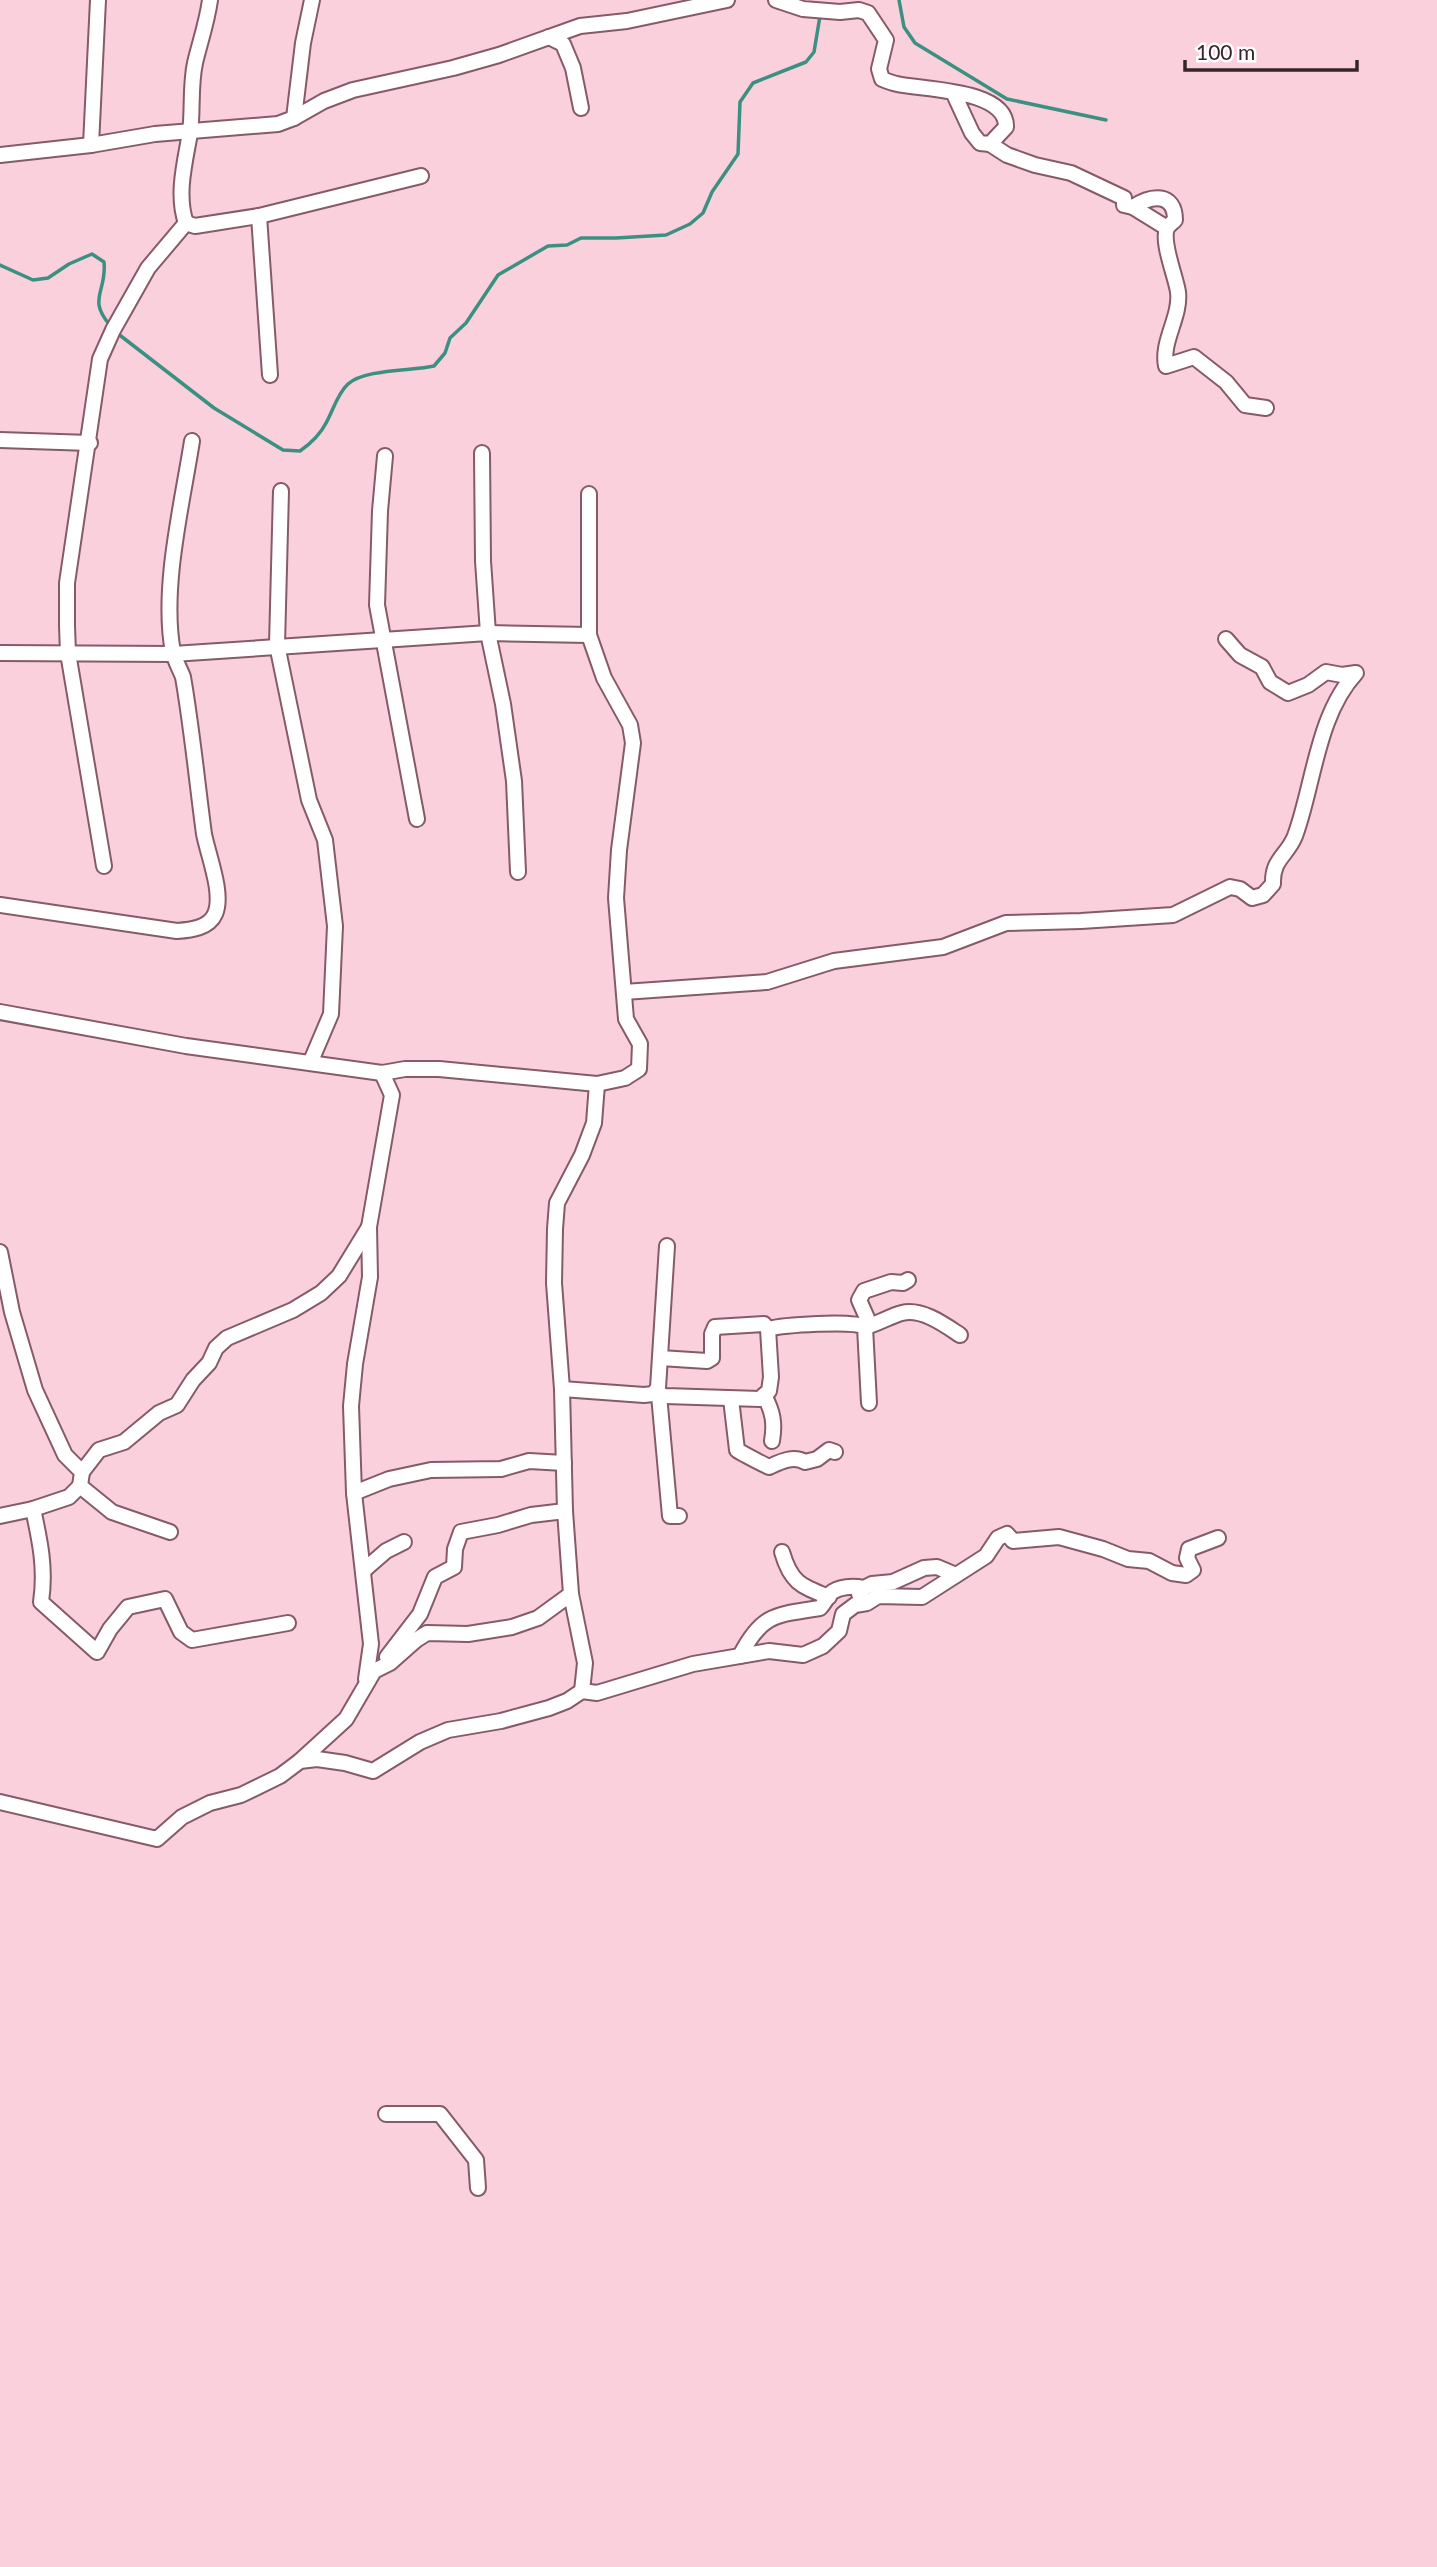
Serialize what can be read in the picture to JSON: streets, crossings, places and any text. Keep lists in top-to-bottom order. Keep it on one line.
{"scale_bar":"100 m"}
